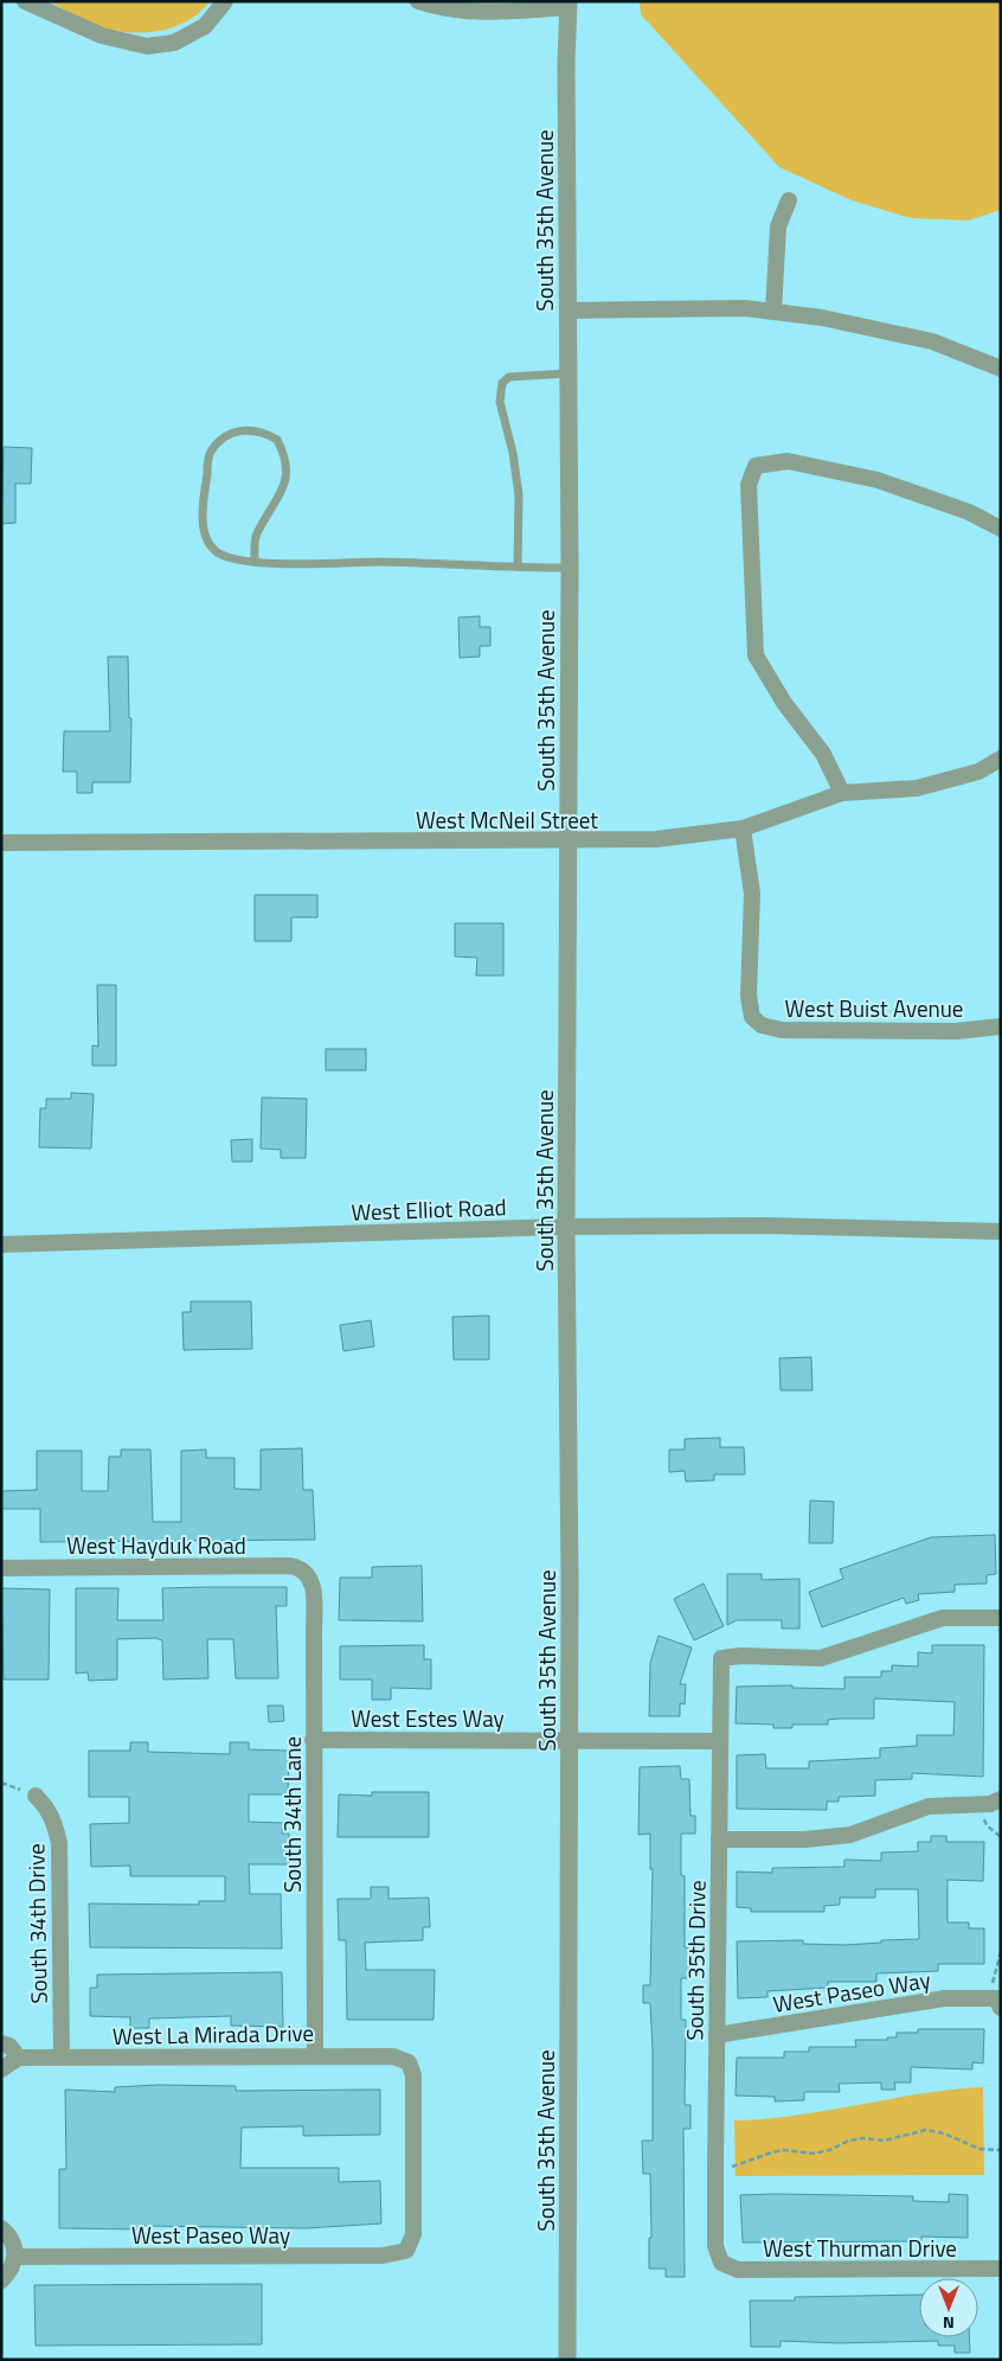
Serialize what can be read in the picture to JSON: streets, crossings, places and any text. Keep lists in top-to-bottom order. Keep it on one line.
{"streets":{"street":["South 35th Avenue","West McNeil Street","West Buist Avenue","West Elliot Road","West Hayduk Road","West Estes Way","South 34th Lane","South 34th Drive","South 35th Drive","West Paseo Way","West La Mirada Drive","West Thurman Drive"]},"crossings":[["South 35th Avenue","West McNeil Street"],["South 35th Avenue","West Elliot Road"],["South 35th Avenue","West Estes Way"],["West McNeil Street","West Buist Avenue"],["West Hayduk Road","South 34th Lane"],["West Estes Way","South 34th Lane"],["West Estes Way","South 35th Drive"],["South 34th Lane","West La Mirada Drive"],["South 34th Drive","West La Mirada Drive"],["South 35th Drive","West Paseo Way"],["South 35th Drive","West Thurman Drive"],["West Paseo Way","West La Mirada Drive"]],"north":"bottom"}
